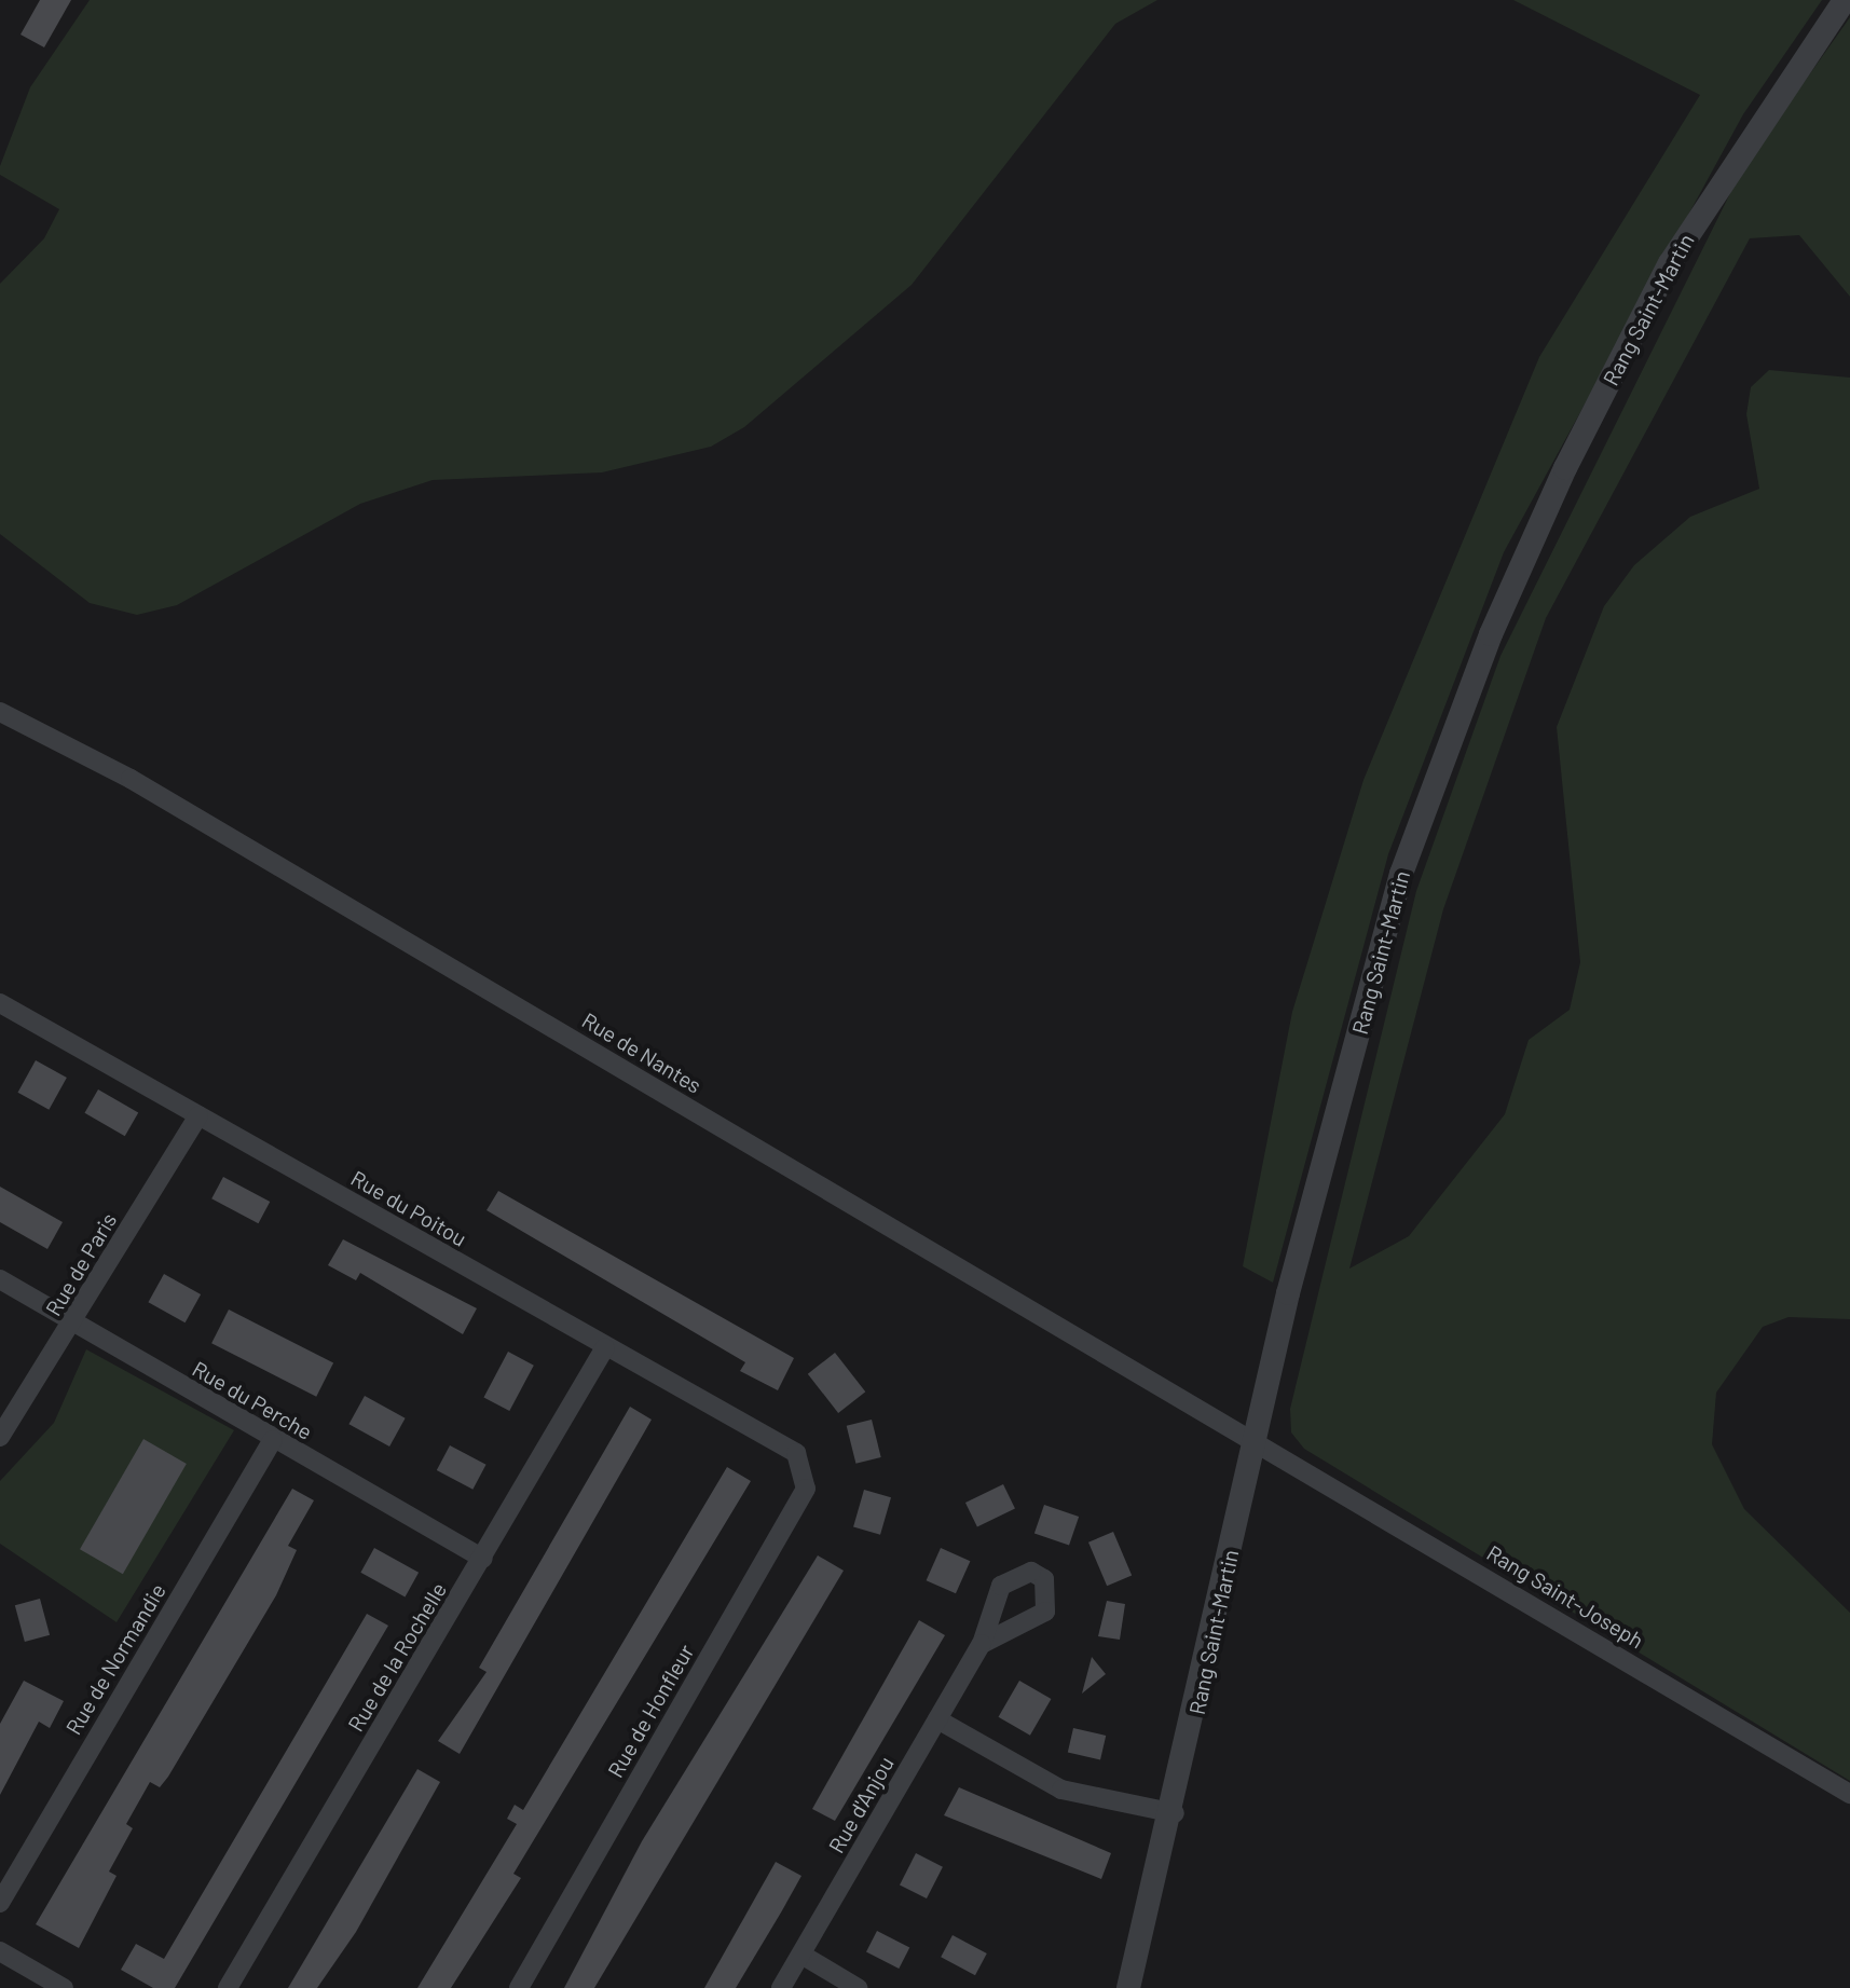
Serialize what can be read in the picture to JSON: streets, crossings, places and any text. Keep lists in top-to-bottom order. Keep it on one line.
{"streets":{"street":["Rang Saint-Martin","Rue de Nantes","Rue du Poitou","Rue de Paris","Rue du Perche","Rang Saint-Joseph","Rue de la Rochelle","Rue de Normandie","Rue de Honfleur","Rue d'Anjou"]},"crossings":[["Rang Saint-Martin","Rue de Nantes"],["Rang Saint-Martin","Rang Saint-Joseph"],["Rue de Nantes","Rang Saint-Joseph"],["Rue du Poitou","Rue de Paris"],["Rue du Poitou","Rue de la Rochelle"],["Rue du Poitou","Rue de Honfleur"],["Rue de Paris","Rue du Perche"],["Rue du Perche","Rue de la Rochelle"],["Rue du Perche","Rue de Normandie"]]}
